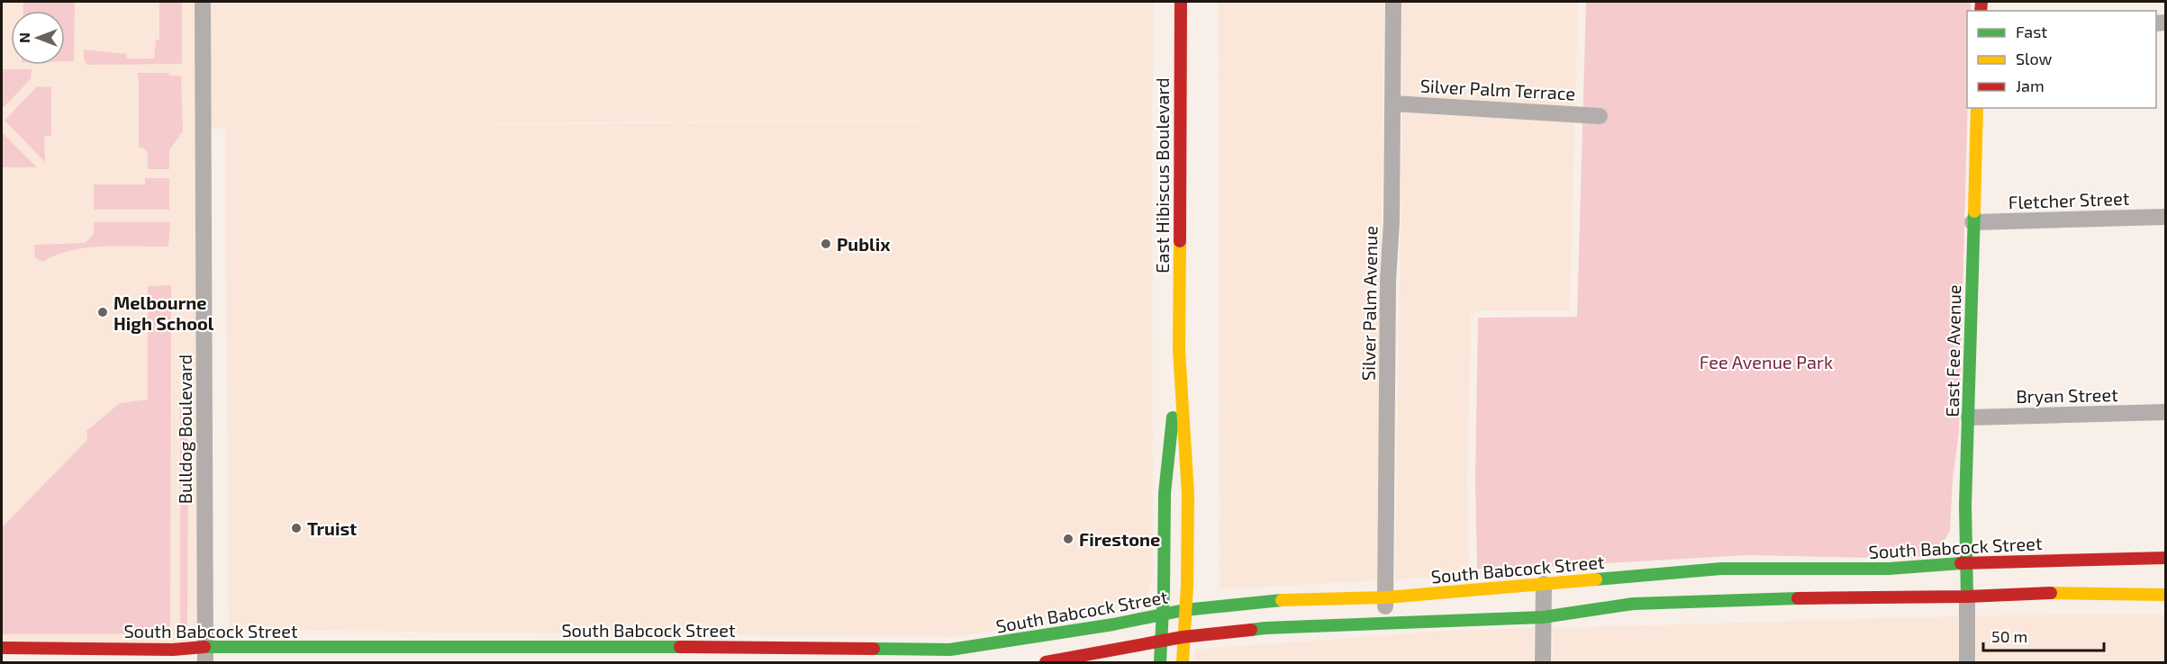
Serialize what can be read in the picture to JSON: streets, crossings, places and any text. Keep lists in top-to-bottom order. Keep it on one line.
{"streets":{"main road":["East Hibiscus Boulevard","East Fee Avenue","South Babcock Street"],"street":["Silver Palm Terrace","Fletcher Street","Silver Palm Avenue","Bryan Street","Bulldog Boulevard"]},"crossings":[["Silver Palm Terrace","Silver Palm Avenue"],["East Hibiscus Boulevard","South Babcock Street"],["Fletcher Street","East Fee Avenue"],["Silver Palm Avenue","South Babcock Street"],["East Fee Avenue","Bryan Street"],["East Fee Avenue","South Babcock Street"],["Bulldog Boulevard","South Babcock Street"]],"parks":["Fee Avenue Park"],"places":["Publix","Melbourne High School","Truist","Firestone"],"legend":["Fast","Slow","Jam"],"scale_bar":"50 m","north":"left"}
